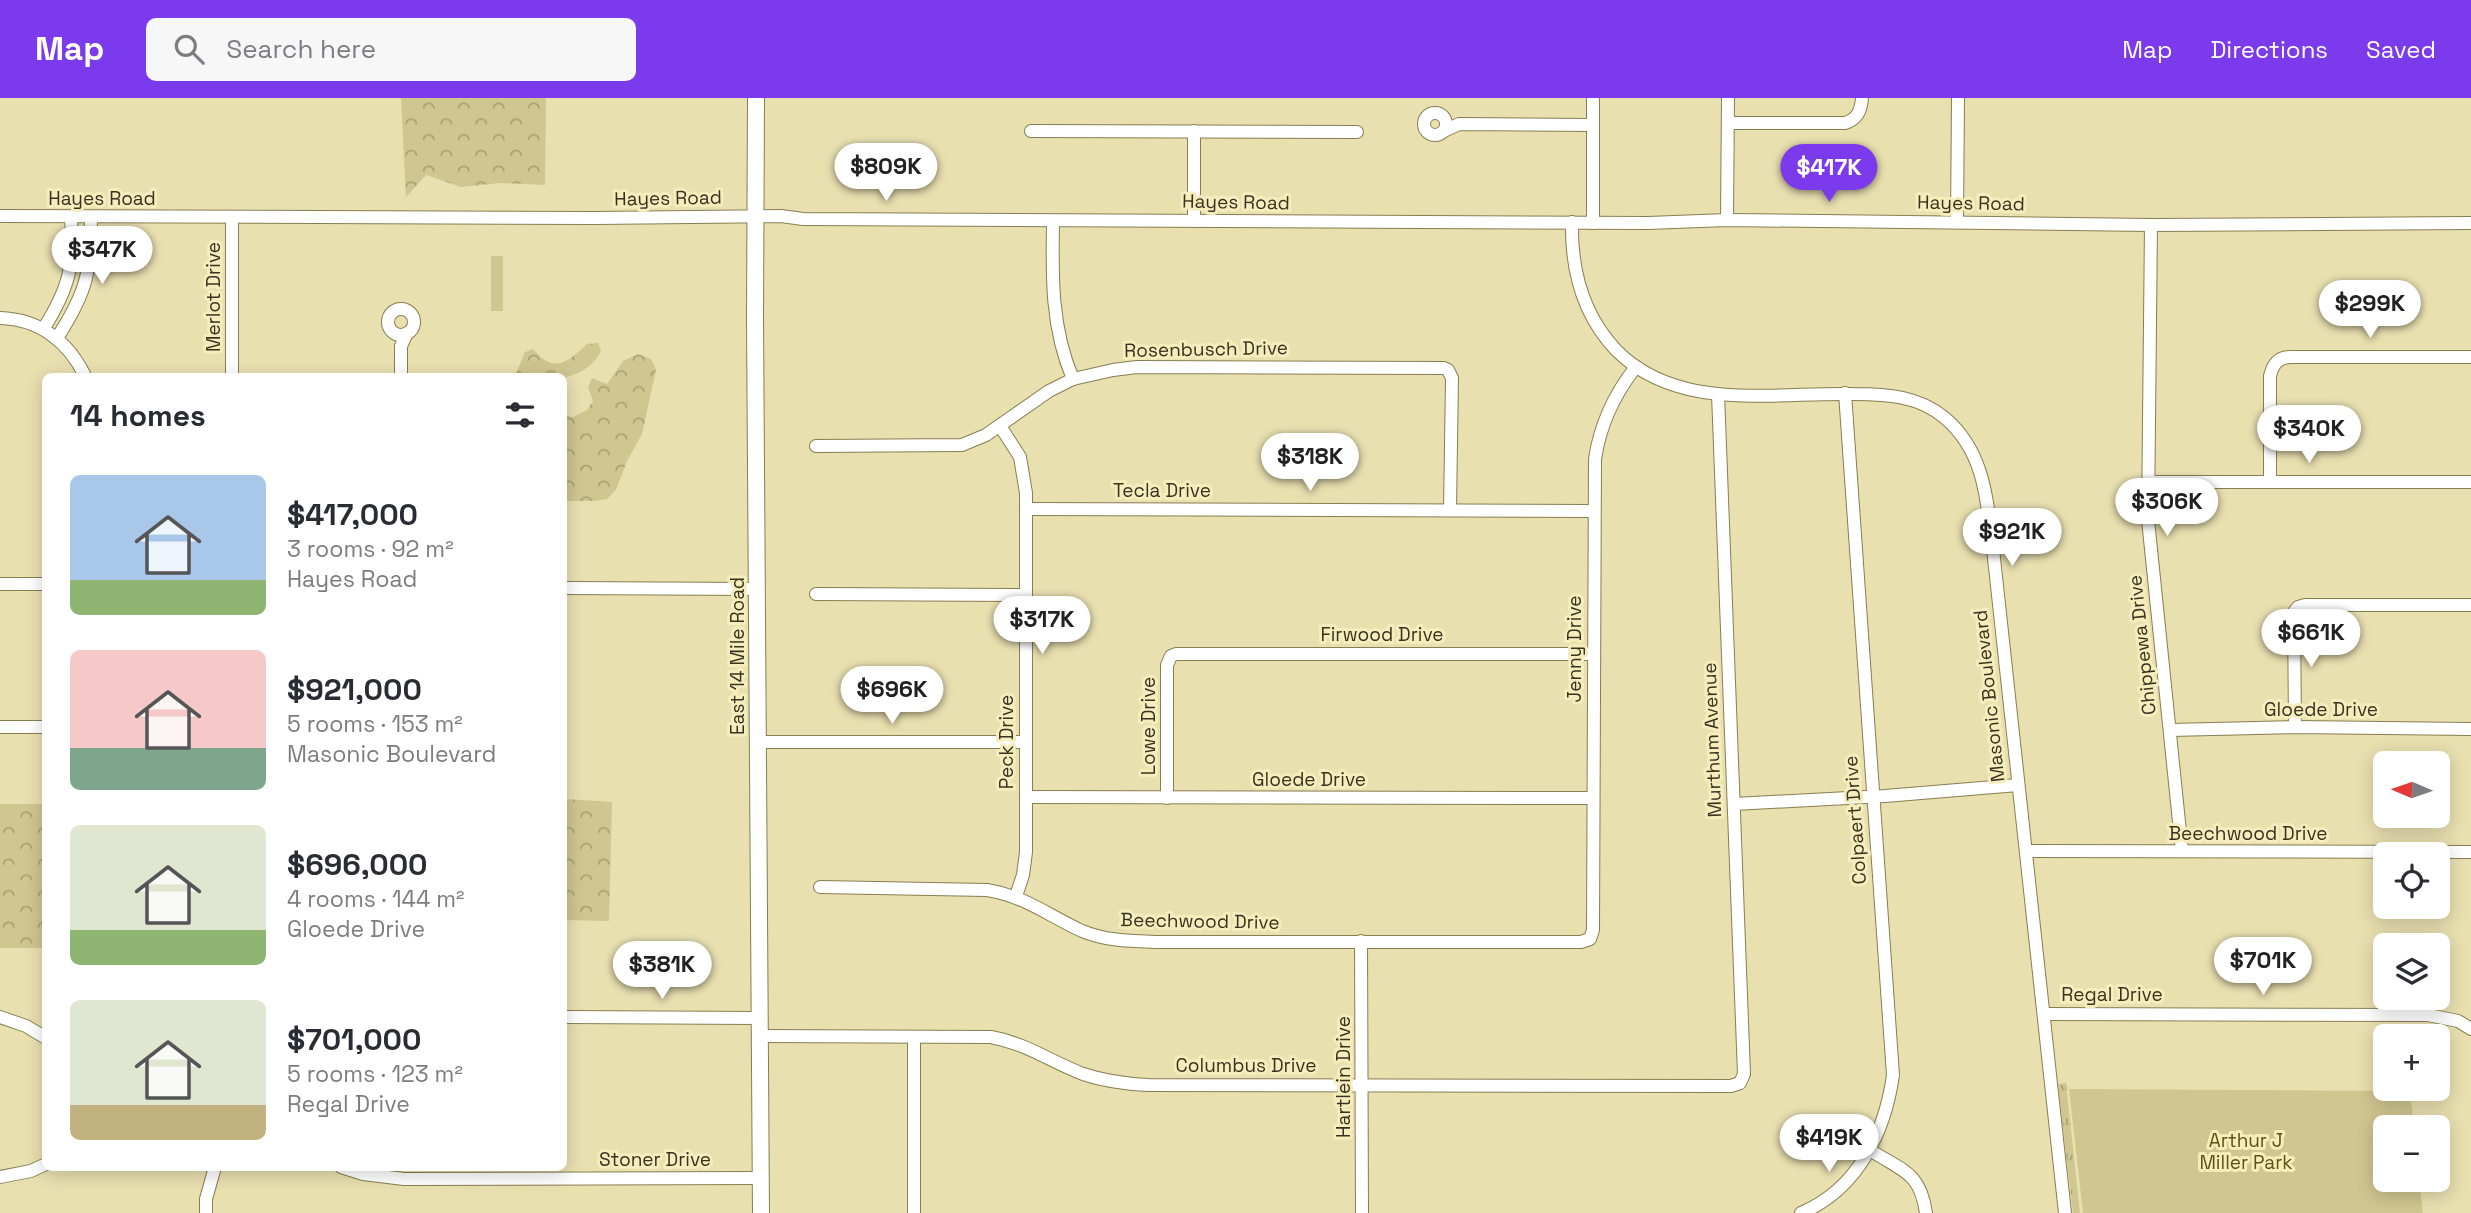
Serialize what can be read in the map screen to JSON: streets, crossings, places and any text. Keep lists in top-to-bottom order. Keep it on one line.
{"streets":{"main road":["East 14 Mile Road"],"street":["Hayes Road","Merlot Drive","Rosenbusch Drive","Tecla Drive","Firwood Drive","Chippewa Drive","Jenny Drive","Masonic Boulevard","Gloede Drive","Lowe Drive","Murthum Avenue","Peck Drive","Colpaert Drive","Beechwood Drive","Regal Drive","Columbus Drive","Hartlein Drive","Stoner Drive"]},"crossings":[["Hayes Road","Merlot Drive"],["Hayes Road","Chippewa Drive"],["Hayes Road","East 14 Mile Road"],["Hayes Road","Masonic Boulevard"],["Rosenbusch Drive","Tecla Drive"],["Rosenbusch Drive","Peck Drive"],["Tecla Drive","Jenny Drive"],["Tecla Drive","Peck Drive"],["Firwood Drive","Jenny Drive"],["Firwood Drive","Lowe Drive"],["Chippewa Drive","Gloede Drive"],["Chippewa Drive","Beechwood Drive"],["Jenny Drive","Masonic Boulevard"],["Jenny Drive","Gloede Drive"],["Jenny Drive","Beechwood Drive"],["East 14 Mile Road","Columbus Drive"],["East 14 Mile Road","Stoner Drive"],["Masonic Boulevard","Murthum Avenue"],["Masonic Boulevard","Colpaert Drive"],["Masonic Boulevard","Beechwood Drive"],["Masonic Boulevard","Regal Drive"],["Gloede Drive","Lowe Drive"],["Gloede Drive","Peck Drive"],["Murthum Avenue","Columbus Drive"],["Peck Drive","Beechwood Drive"],["Beechwood Drive","Hartlein Drive"],["Columbus Drive","Hartlein Drive"]],"parks":["Arthur J Miller Park"],"north":"left","page":{"header":"Map","search":"Search here","nav":["Map","Directions","Saved"],"price":["$809K","$417K","$347K","$299K","$340K","$318K","$306K","$921K","$317K","$661K","$696K","$701K","$381K","$419K"],"heading":"14 homes","list":[{"name":"$417,000","note":"3 rooms · 92 m² · Hayes Road"},{"name":"$921,000","note":"5 rooms · 153 m² · Masonic Boulevard"},{"name":"$696,000","note":"4 rooms · 144 m² · Gloede Drive"},{"name":"$701,000","note":"5 rooms · 123 m² · Regal Drive"}],"map_buttons":["+","−"]}}
